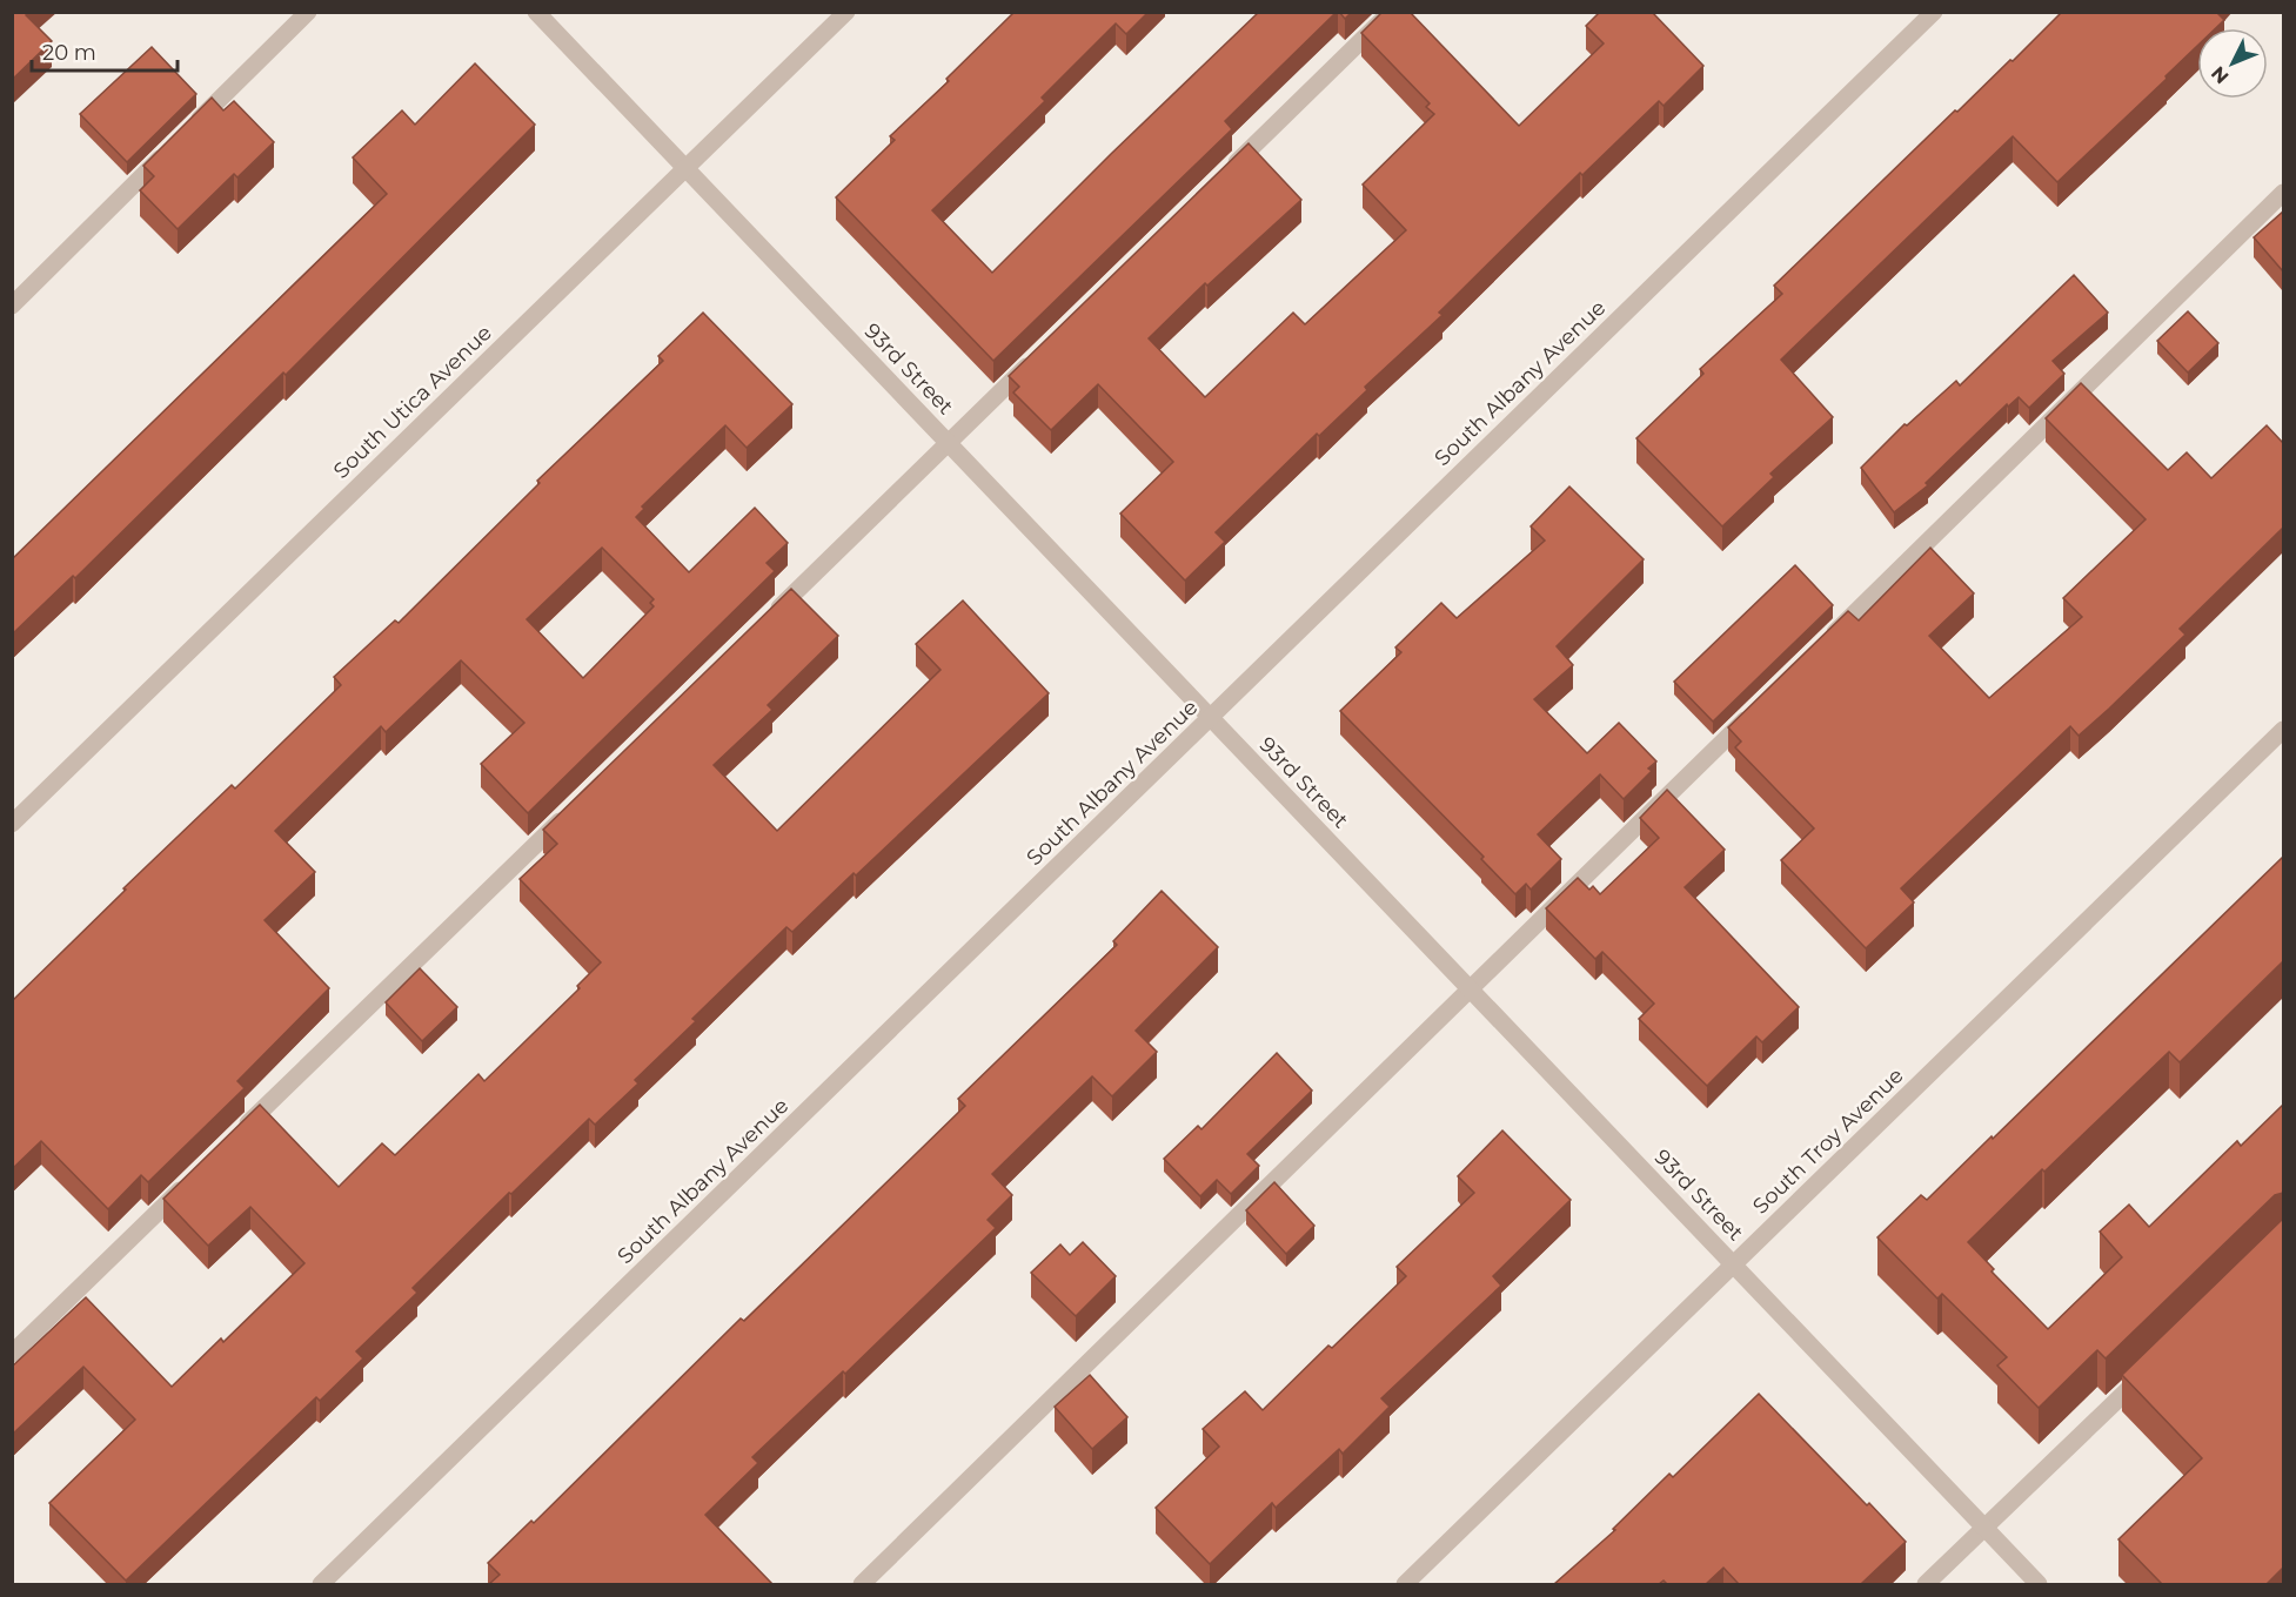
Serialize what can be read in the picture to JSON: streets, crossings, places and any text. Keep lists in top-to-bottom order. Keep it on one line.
{"streets":{"street":["93rd Street","South Albany Avenue","South Utica Avenue","South Troy Avenue"]},"crossings":[["93rd Street","South Albany Avenue"],["93rd Street","South Utica Avenue"],["93rd Street","South Troy Avenue"]],"scale_bar":"20 m","north":"bottom left"}
